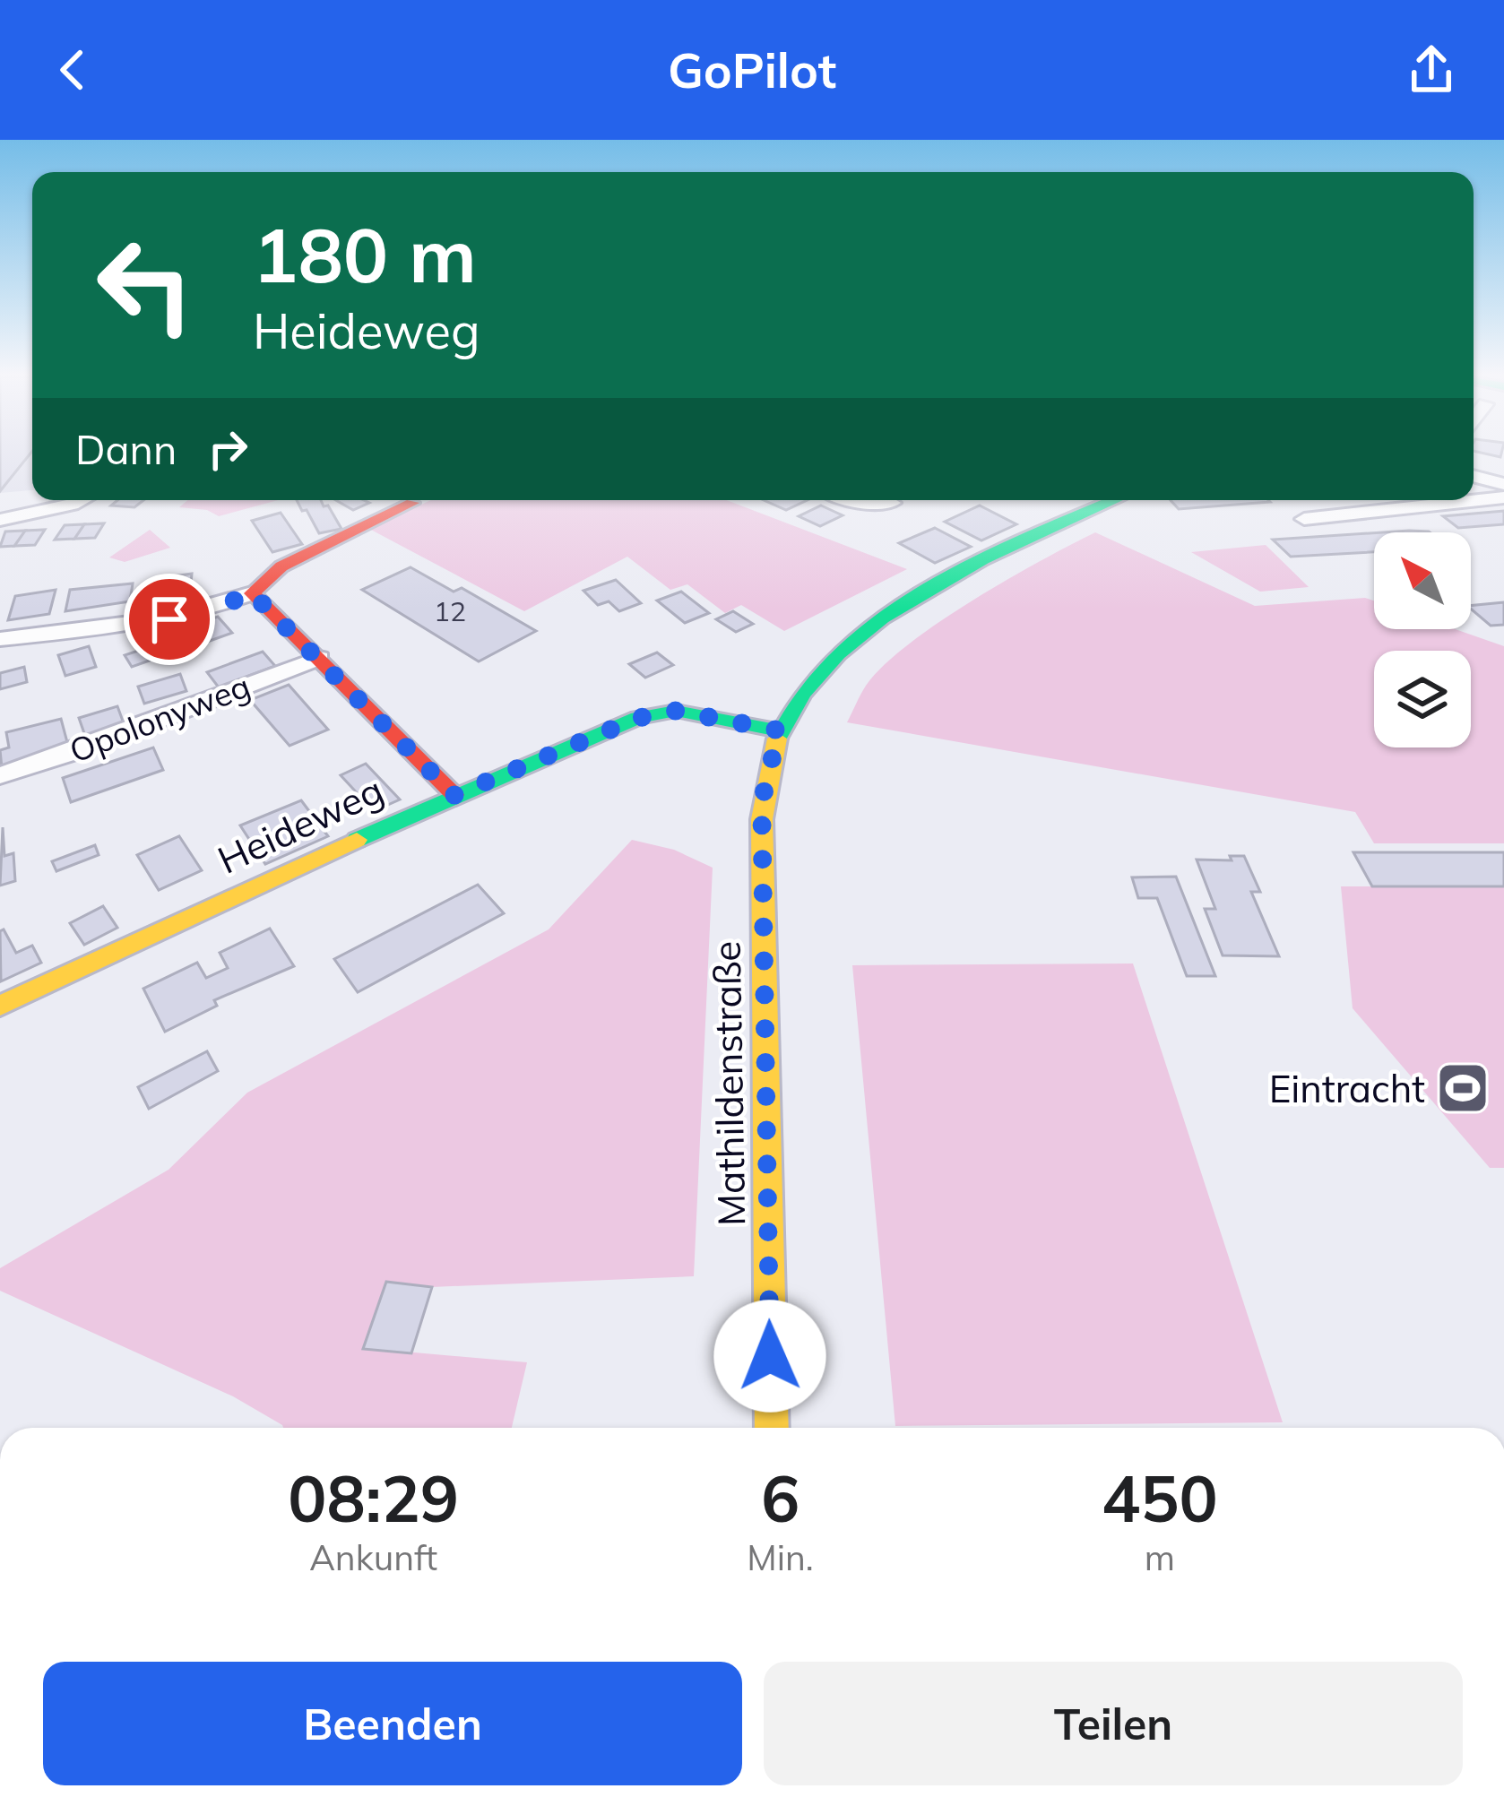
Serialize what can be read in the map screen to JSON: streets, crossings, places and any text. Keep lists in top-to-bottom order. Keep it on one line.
{"streets":{"street":["Opolonyweg","Heideweg","Mathildenstraße"]},"crossings":[["Heideweg","Mathildenstraße"]],"places":{"sports":["Eintracht"]},"house_numbers":["12"],"north":"top left","page":{"header":"GoPilot","turn":["180 m","Heideweg"],"then":"Dann","eta":["08:29","Ankunft","6","Min.","450","m"],"buttons":["Beenden","Teilen"]}}
